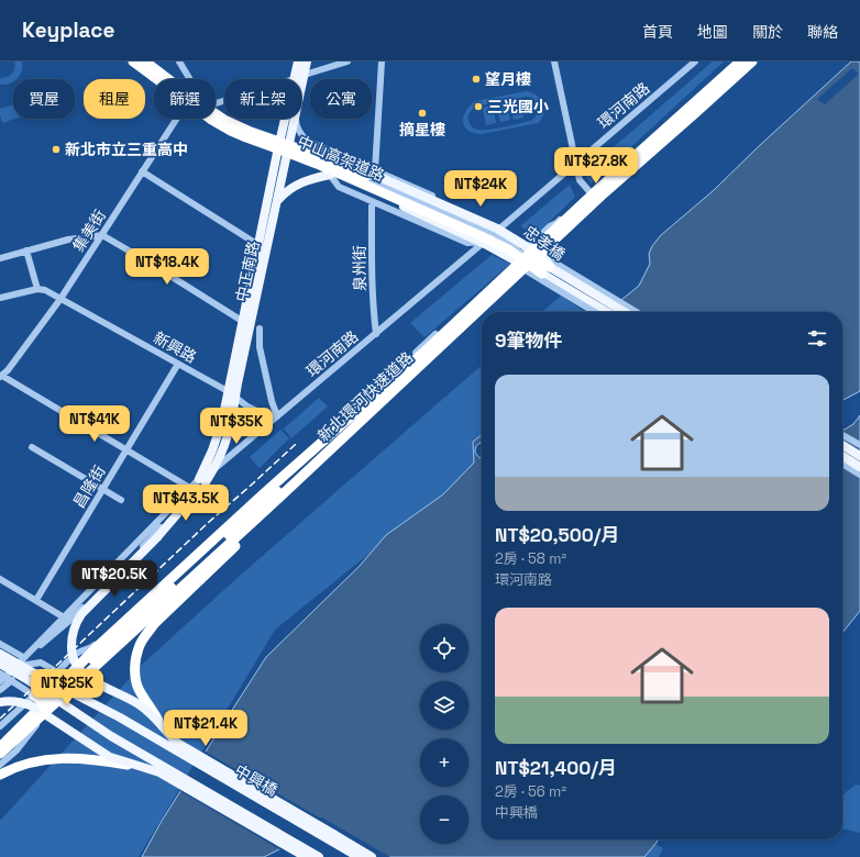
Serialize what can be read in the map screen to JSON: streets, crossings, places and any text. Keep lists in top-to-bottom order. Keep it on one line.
{"streets":{"highway":["中山高架道路","新北環河快速道路"],"main road":["忠孝橋","中正南路","中興橋"],"street":["環河南路","集美街","泉州街","新興路","昌隆街"]},"crossings":[["環河南路","泉州街"],["環河南路","中正南路"],["環河南路","新興路"],["中山高架道路","忠孝橋"],["集美街","新興路"],["忠孝橋","中正南路"],["中正南路","新興路"],["新興路","昌隆街"]],"places":["望月樓","三光國小","摘星樓","新北市立三重高中"],"page":{"header":"Keyplace","nav":["首頁","地圖","關於","聯絡"],"chip":["買屋","租屋","篩選","新上架","公寓"],"price":["NT$27.8K","NT$24K","NT$18.4K","NT$41K","NT$35K","NT$43.5K","NT$20.5K","NT$25K","NT$21.4K"],"heading":"9筆物件","list":[{"name":"NT$20,500/月","note":"2房 · 58 m² · 環河南路"},{"name":"NT$21,400/月","note":"2房 · 56 m² · 中興橋"}],"map_buttons":["+","−"]}}
